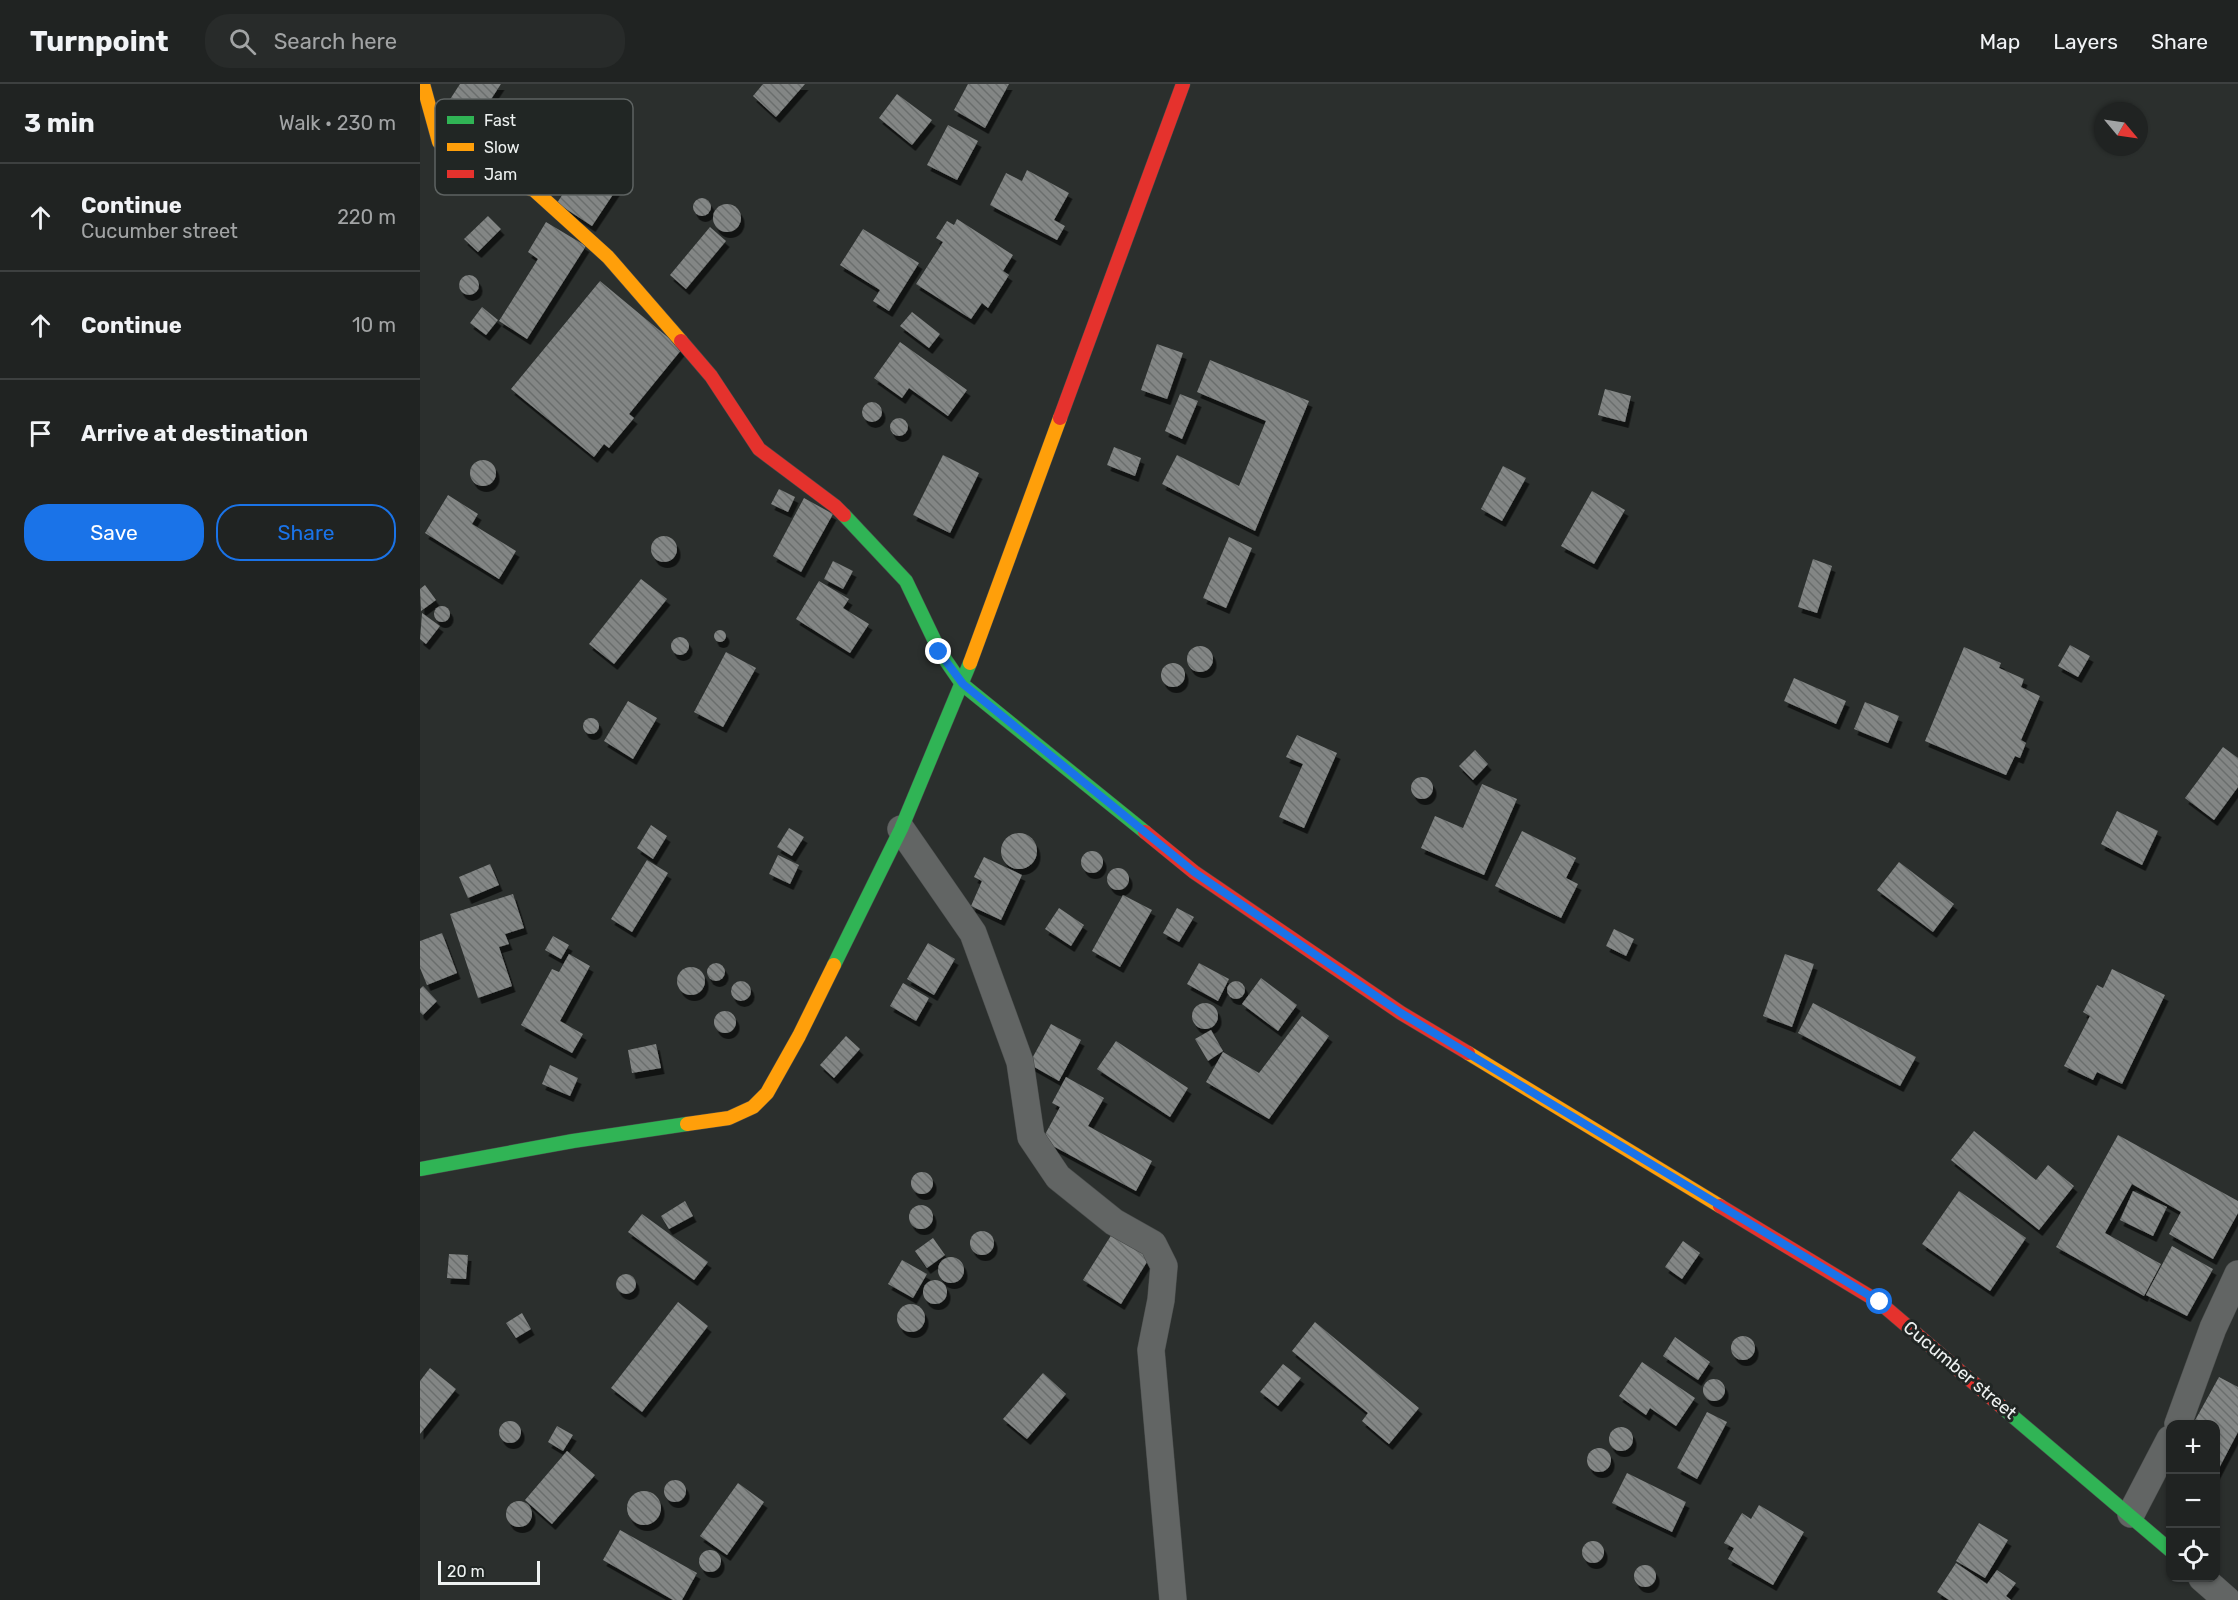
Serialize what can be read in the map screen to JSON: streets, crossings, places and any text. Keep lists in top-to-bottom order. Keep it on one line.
{"streets":{"street":["Cucumber street"]},"legend":["Fast","Slow","Jam"],"scale_bar":"20 m","north":"bottom right","page":{"header":"Turnpoint","search":"Search here","nav":["Map","Layers","Share"],"heading":["3 min","Walk · 230 m"],"list":[["Continue","Cucumber street","220 m"],["Continue","10 m"],"Arrive at destination"],"buttons":["Save","Share"],"map_buttons":["+","−"],"scale":"20 m"}}
